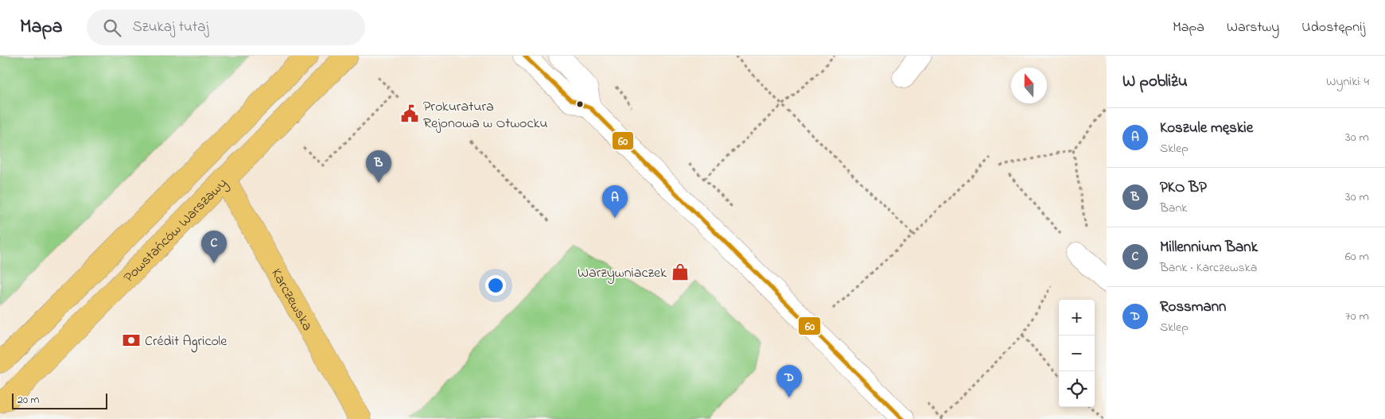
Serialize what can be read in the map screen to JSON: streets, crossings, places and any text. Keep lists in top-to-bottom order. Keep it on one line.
{"streets":{"main road":["Powstańców Warszawy","Karczewska"]},"crossings":[["Powstańców Warszawy","Karczewska"]],"places":{"public building":["Prokuratura Rejonowa w Otwocku"],"shop":["Warzywniaczek"],"bank":["Crédit Agricole"]},"lines":["transit line 60"],"scale_bar":"20 m","north":"top","page":{"header":"Mapa","search":"Szukaj tutaj","nav":["Mapa","Warstwy","Udostępnij"],"heading":["W pobliżu","Wyniki: 4"],"list":[{"mark":"A","name":"Koszule męskie","note":"Sklep","value":"30 m"},{"mark":"B","name":"PKO BP","note":"Bank","value":"30 m"},{"mark":"C","name":"Millennium Bank","note":"Bank · Karczewska","value":"60 m"},{"mark":"D","name":"Rossmann","note":"Sklep","value":"70 m"}],"pins":["B","A","C","D"],"map_buttons":["+","−"],"scale":"20 m"}}
